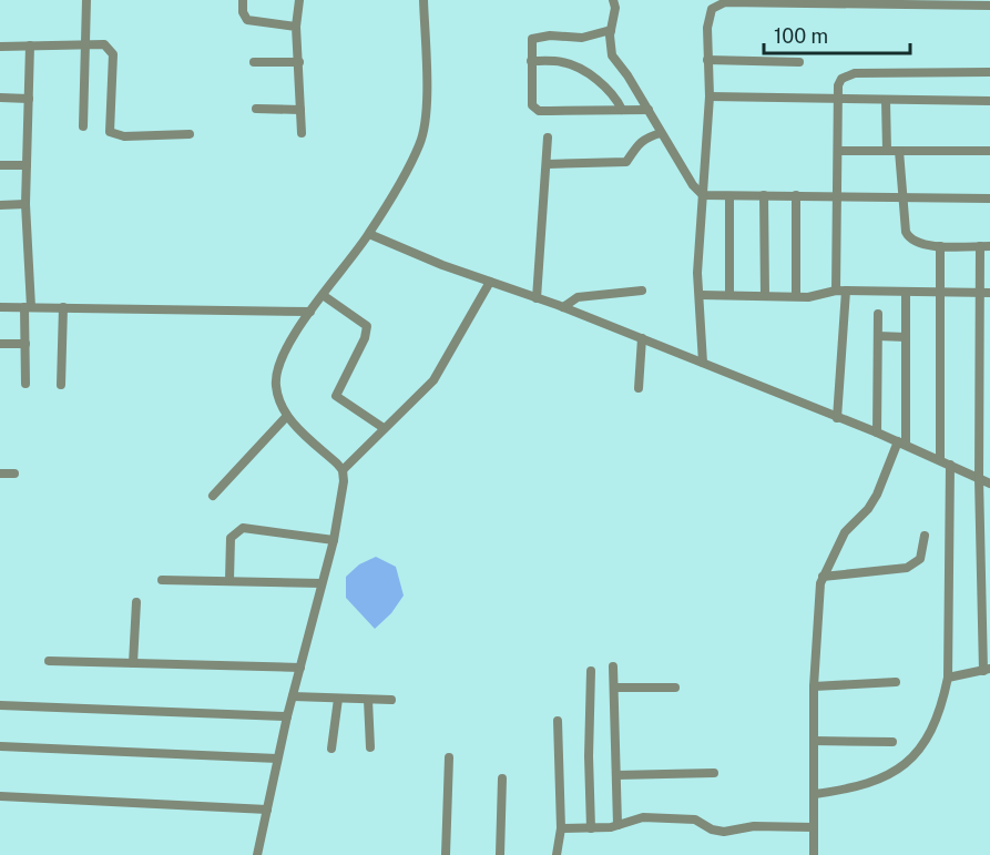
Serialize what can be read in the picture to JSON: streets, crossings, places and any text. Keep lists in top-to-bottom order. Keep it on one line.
{"scale_bar":"100 m"}
